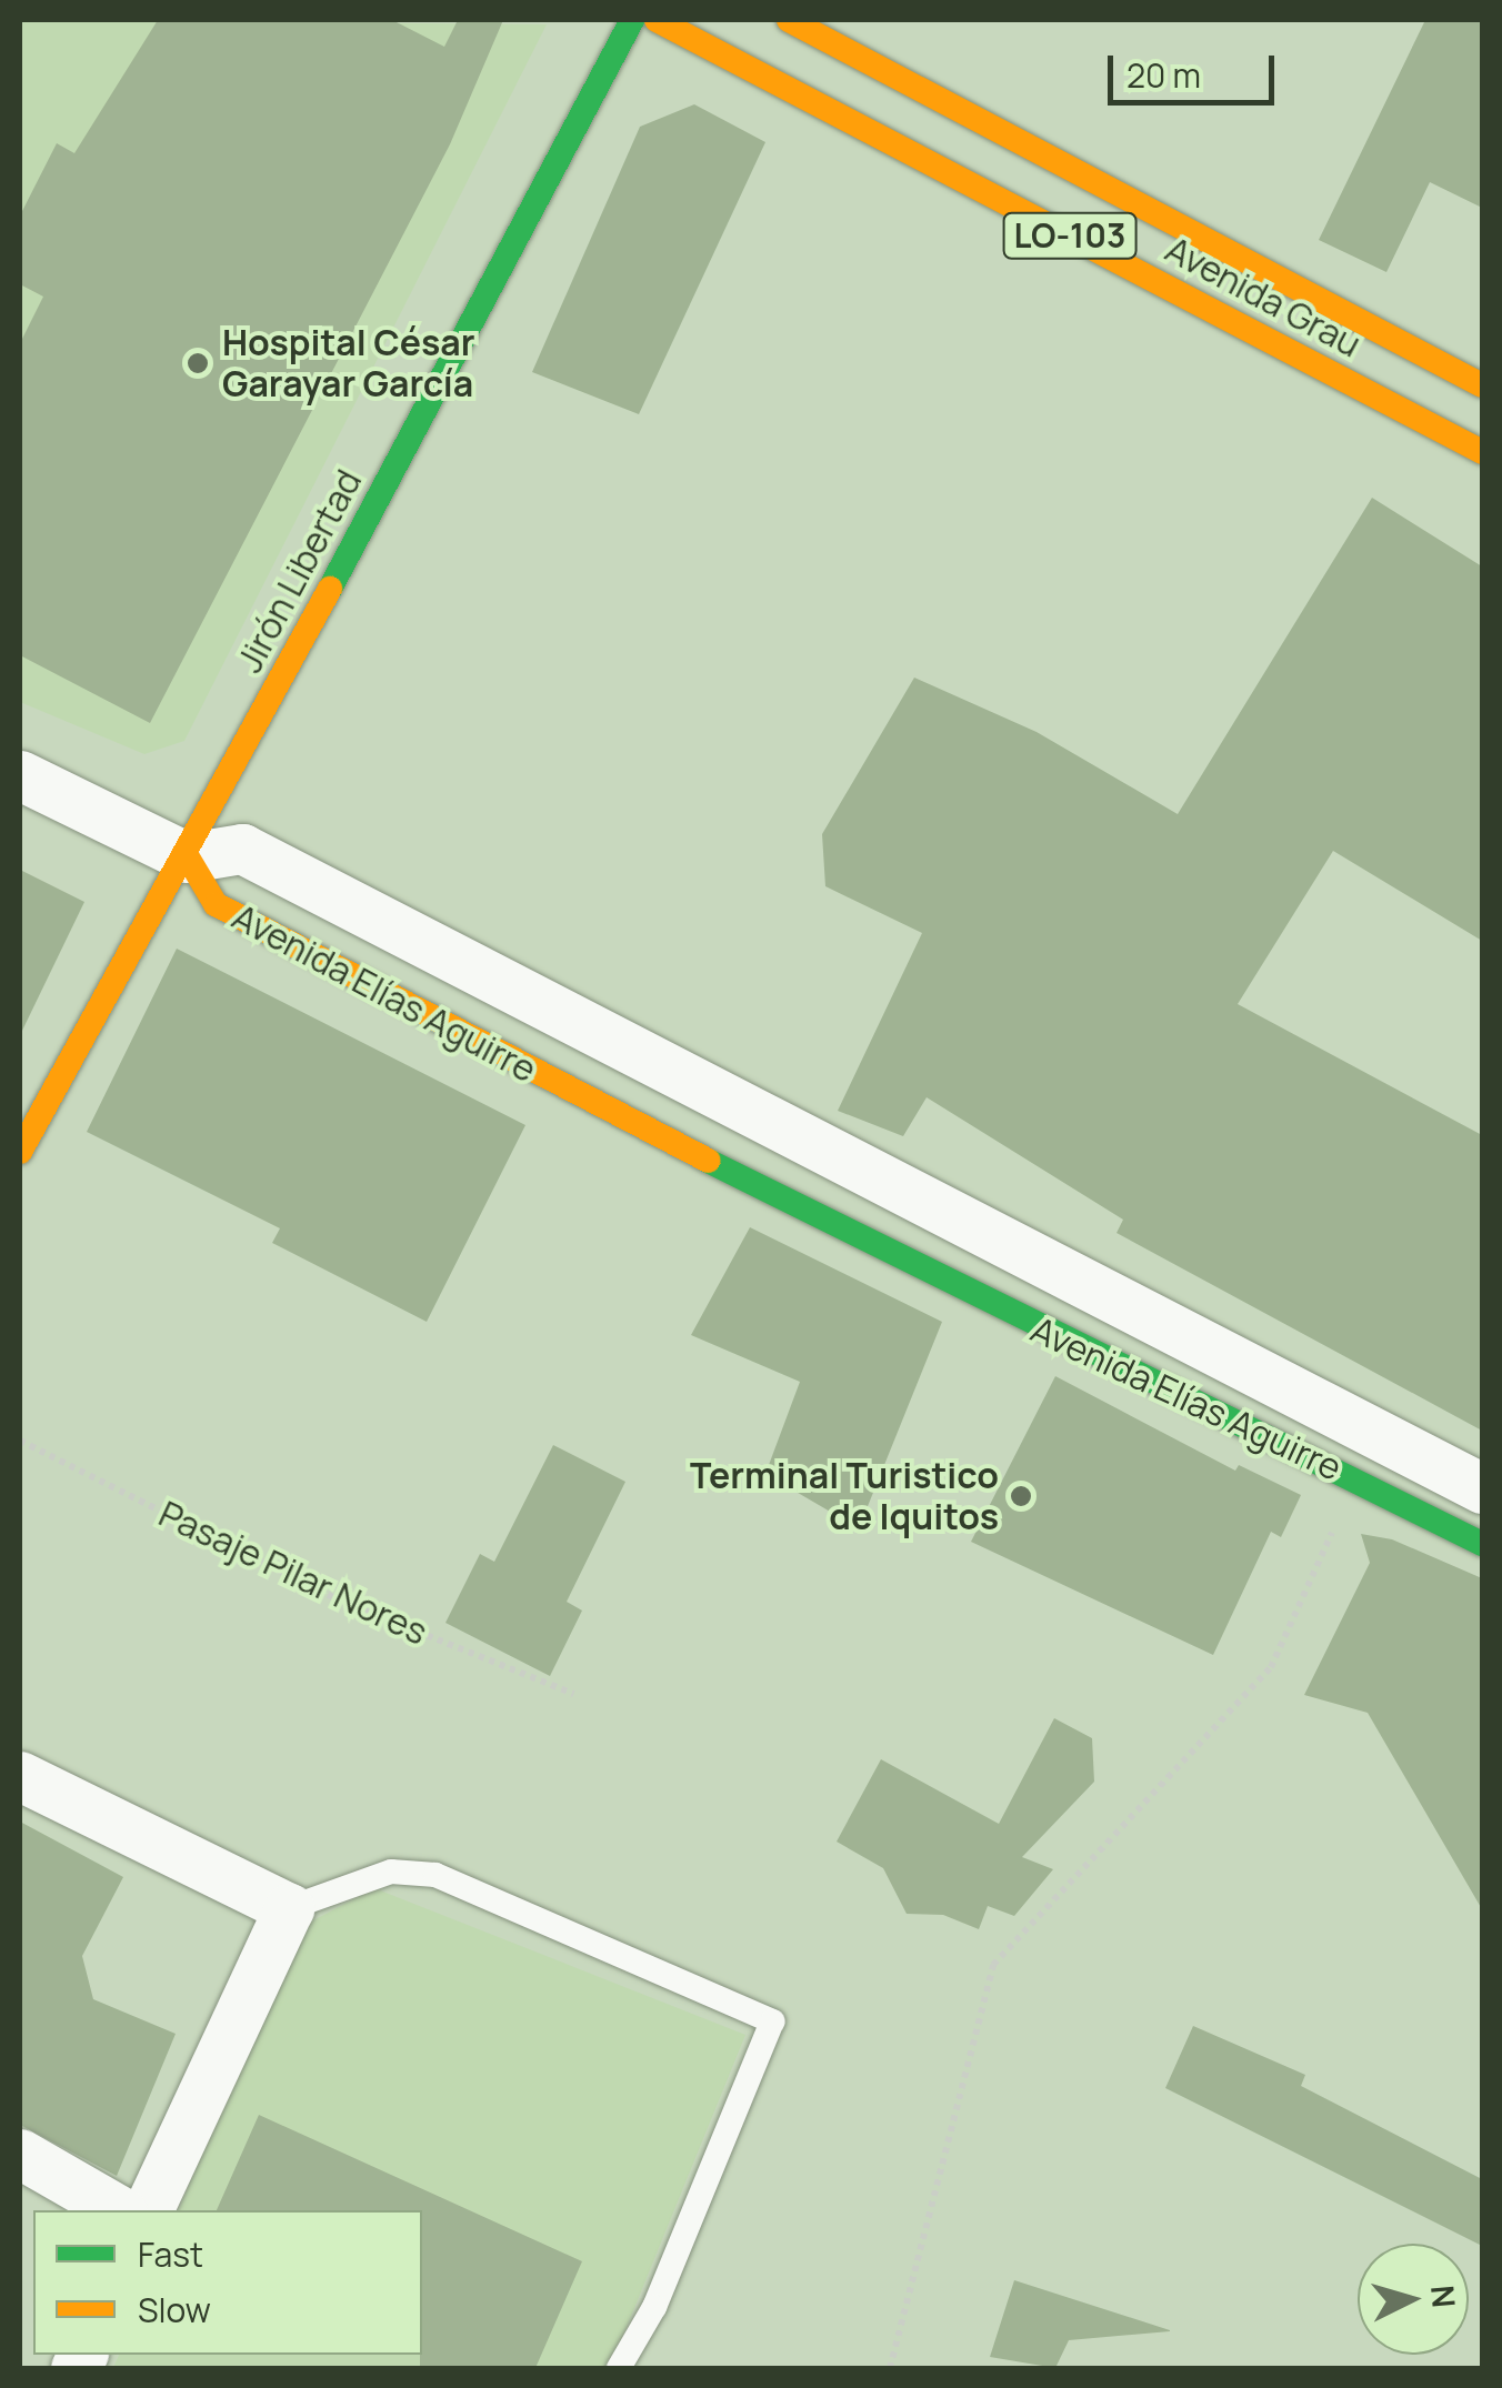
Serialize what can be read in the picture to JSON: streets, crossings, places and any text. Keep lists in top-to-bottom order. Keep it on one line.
{"streets":{"street":["LO-103","Avenida Grau","Jirón Libertad","Avenida Elías Aguirre"],"path":["Pasaje Pilar Nores"]},"crossings":[["Jirón Libertad","Avenida Elías Aguirre"]],"places":["Hospital César Garayar García","Terminal Turistico de Iquitos"],"legend":["Fast","Slow"],"scale_bar":"20 m","north":"right"}
